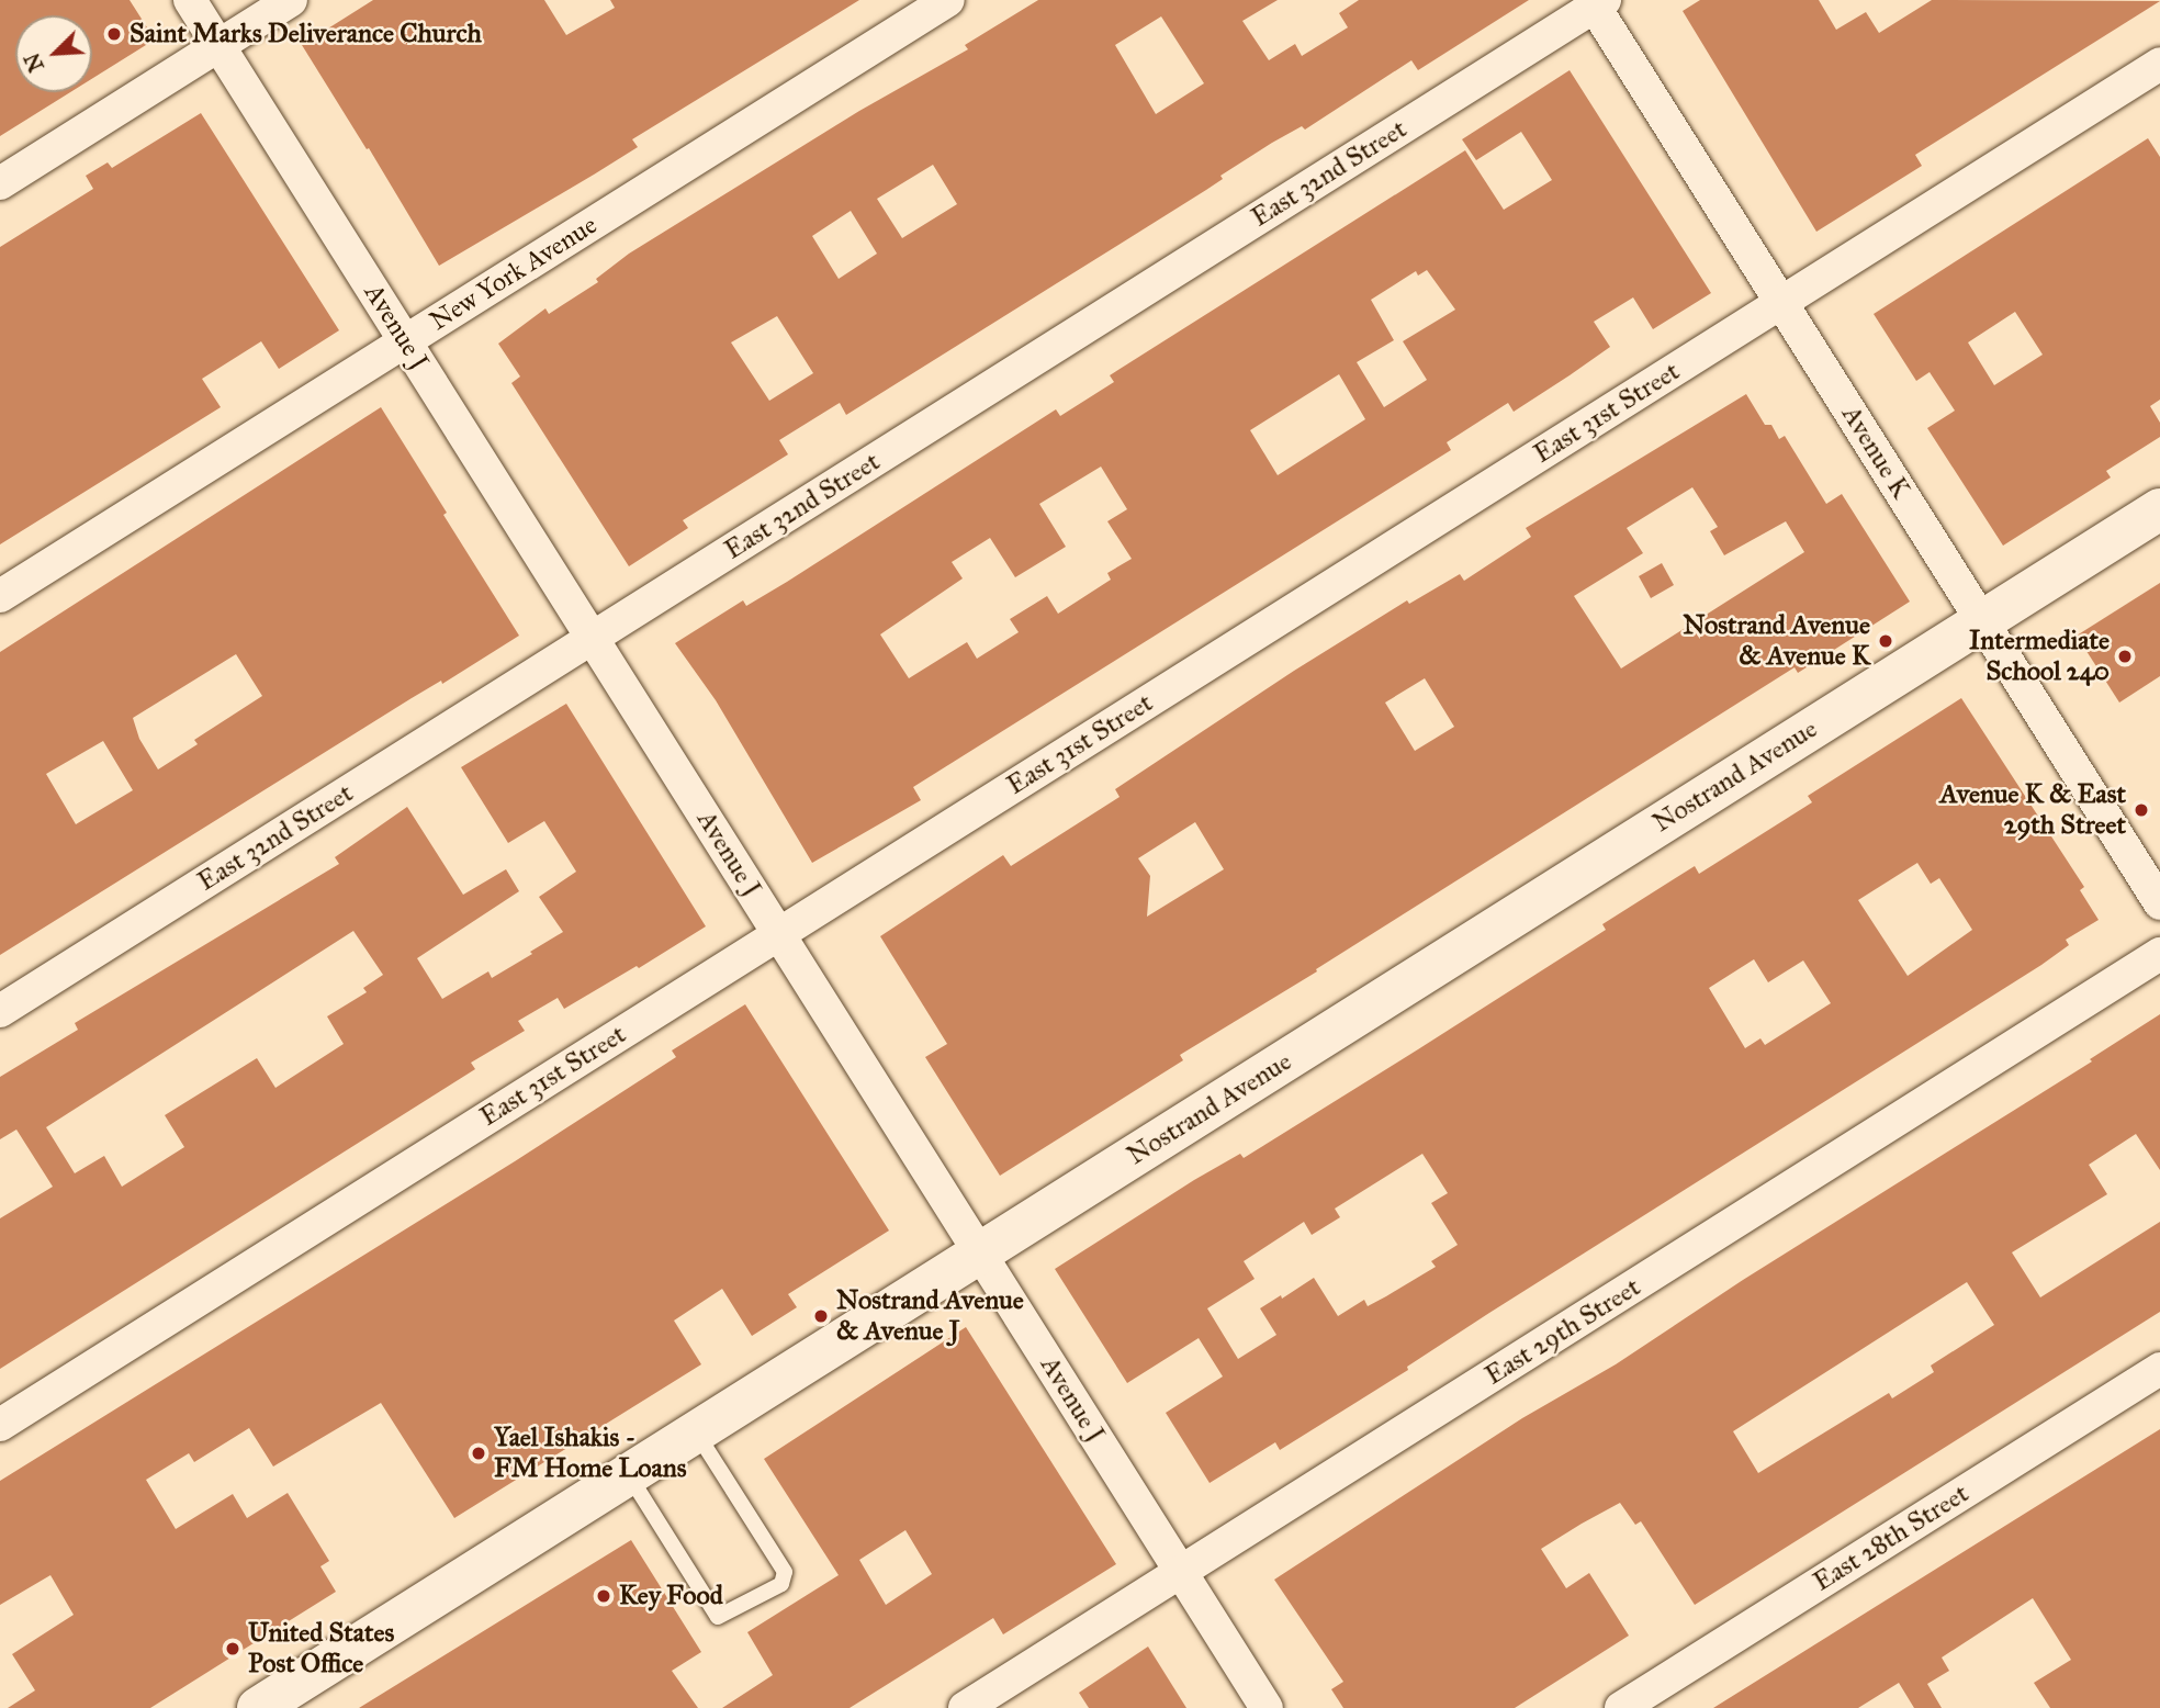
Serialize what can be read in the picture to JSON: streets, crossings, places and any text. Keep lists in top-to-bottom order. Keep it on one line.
{"streets":{"main road":["Nostrand Avenue"],"street":["East 32nd Street","New York Avenue","Avenue J","East 31st Street","Avenue K","East 29th Street","East 28th Street"]},"crossings":[["East 32nd Street","Avenue J"],["East 32nd Street","Avenue K"],["New York Avenue","Avenue J"],["Avenue J","East 31st Street"],["Avenue J","Nostrand Avenue"],["Avenue J","East 29th Street"],["East 31st Street","Avenue K"],["Avenue K","Nostrand Avenue"]],"places":["Saint Marks Deliverance Church","Nostrand Avenue & Avenue K","Intermediate School 240","Avenue K & East 29th Street","Nostrand Avenue & Avenue J","Yael Ishakis - FM Home Loans","Key Food","United States Post Office"],"north":"bottom left"}
